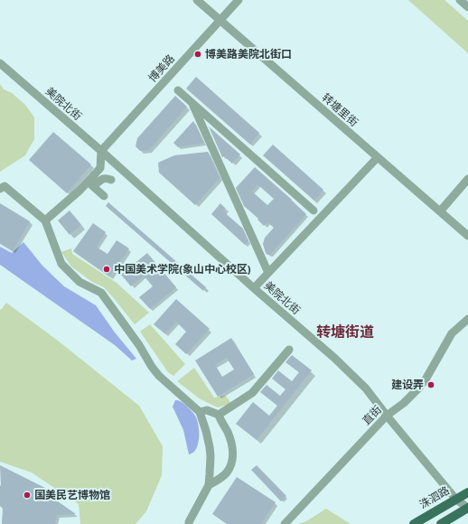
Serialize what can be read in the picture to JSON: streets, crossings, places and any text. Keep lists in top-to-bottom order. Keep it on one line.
{"streets":{"main road":["洙泗路"],"street":["博美路","美院北街","转塘里街","直街"]},"crossings":[["博美路","美院北街"],["博美路","转塘里街"],["美院北街","直街"],["美院北街","洙泗路"]],"districts":["转塘街道"],"places":["博美路美院北街口","中国美术学院(象山中心校区)","建设弄","国美民艺博物馆"]}
